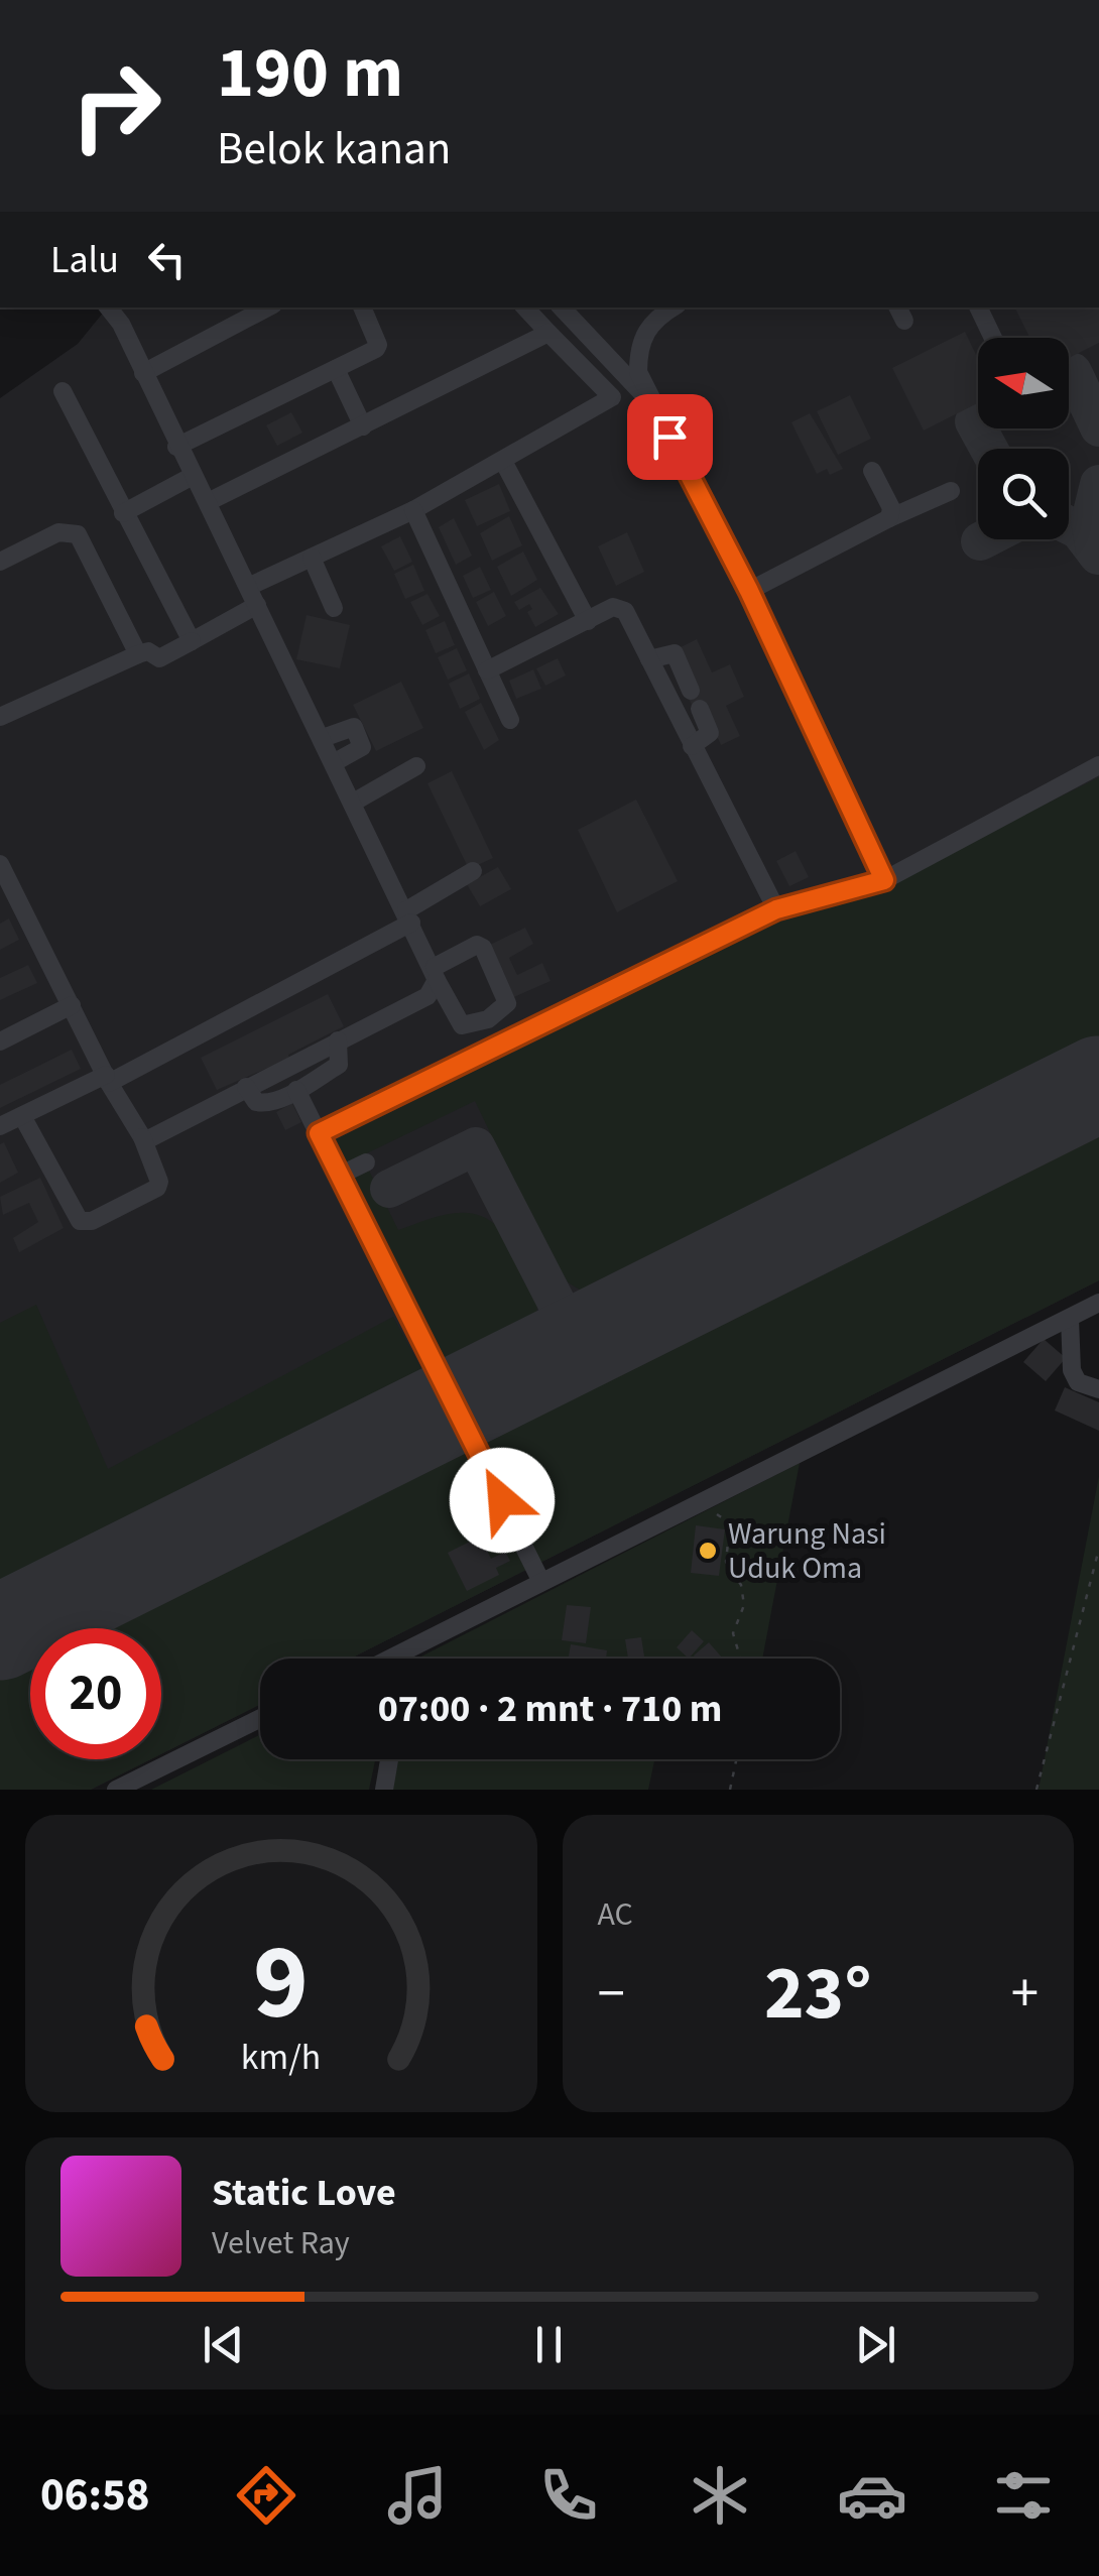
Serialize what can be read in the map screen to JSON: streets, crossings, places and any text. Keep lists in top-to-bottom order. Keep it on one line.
{"places":["Warung Nasi Uduk Oma"],"north":"left","page":{"turn":["190 m","Belok kanan"],"then":"Lalu","limit":"20","trip":"07:00 · 2 mnt · 710 m","tile":"AC","heat":["−","23°","+"],"song":["Static Love","Velvet Ray"],"tabs":"06:58","gauge":["9","km/h"]}}
